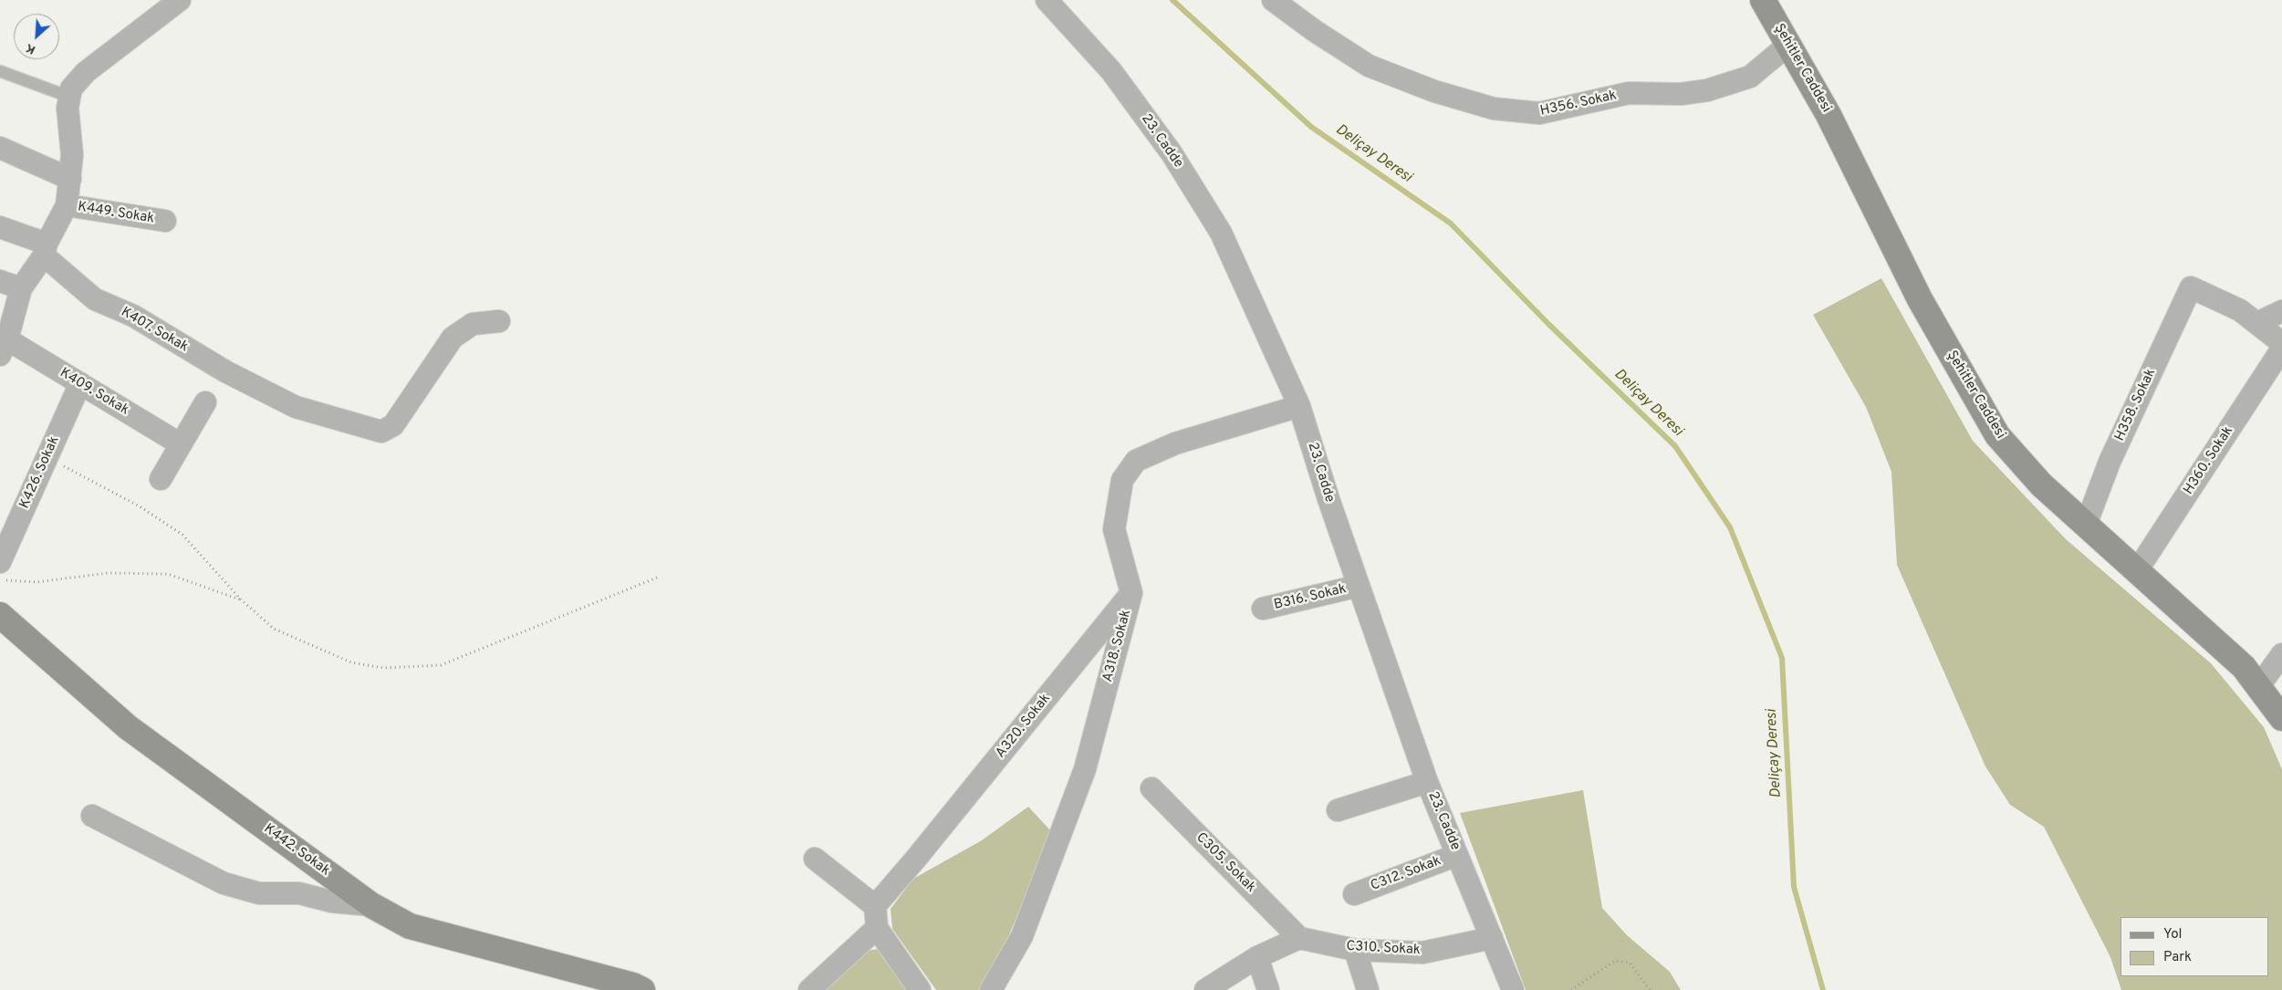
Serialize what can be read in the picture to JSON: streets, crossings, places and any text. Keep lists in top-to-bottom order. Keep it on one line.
{"streets":{"street":["Şehitler Caddesi","H356. Sokak","23. Cadde","K449. Sokak","K407. Sokak","K409. Sokak","H358. Sokak","H360. Sokak","K426. Sokak","B316. Sokak","A318. Sokak","A320. Sokak","K442. Sokak","C305. Sokak","C312. Sokak","C310. Sokak"]},"crossings":[["Şehitler Caddesi","H356. Sokak"],["Şehitler Caddesi","H358. Sokak"],["Şehitler Caddesi","H360. Sokak"],["23. Cadde","B316. Sokak"],["23. Cadde","A318. Sokak"],["23. Cadde","C312. Sokak"],["23. Cadde","C310. Sokak"],["K409. Sokak","K426. Sokak"],["A318. Sokak","A320. Sokak"],["C305. Sokak","C310. Sokak"]],"water":["Deliçay Deresi"],"legend":["Yol","Park"],"north":"bottom left"}
